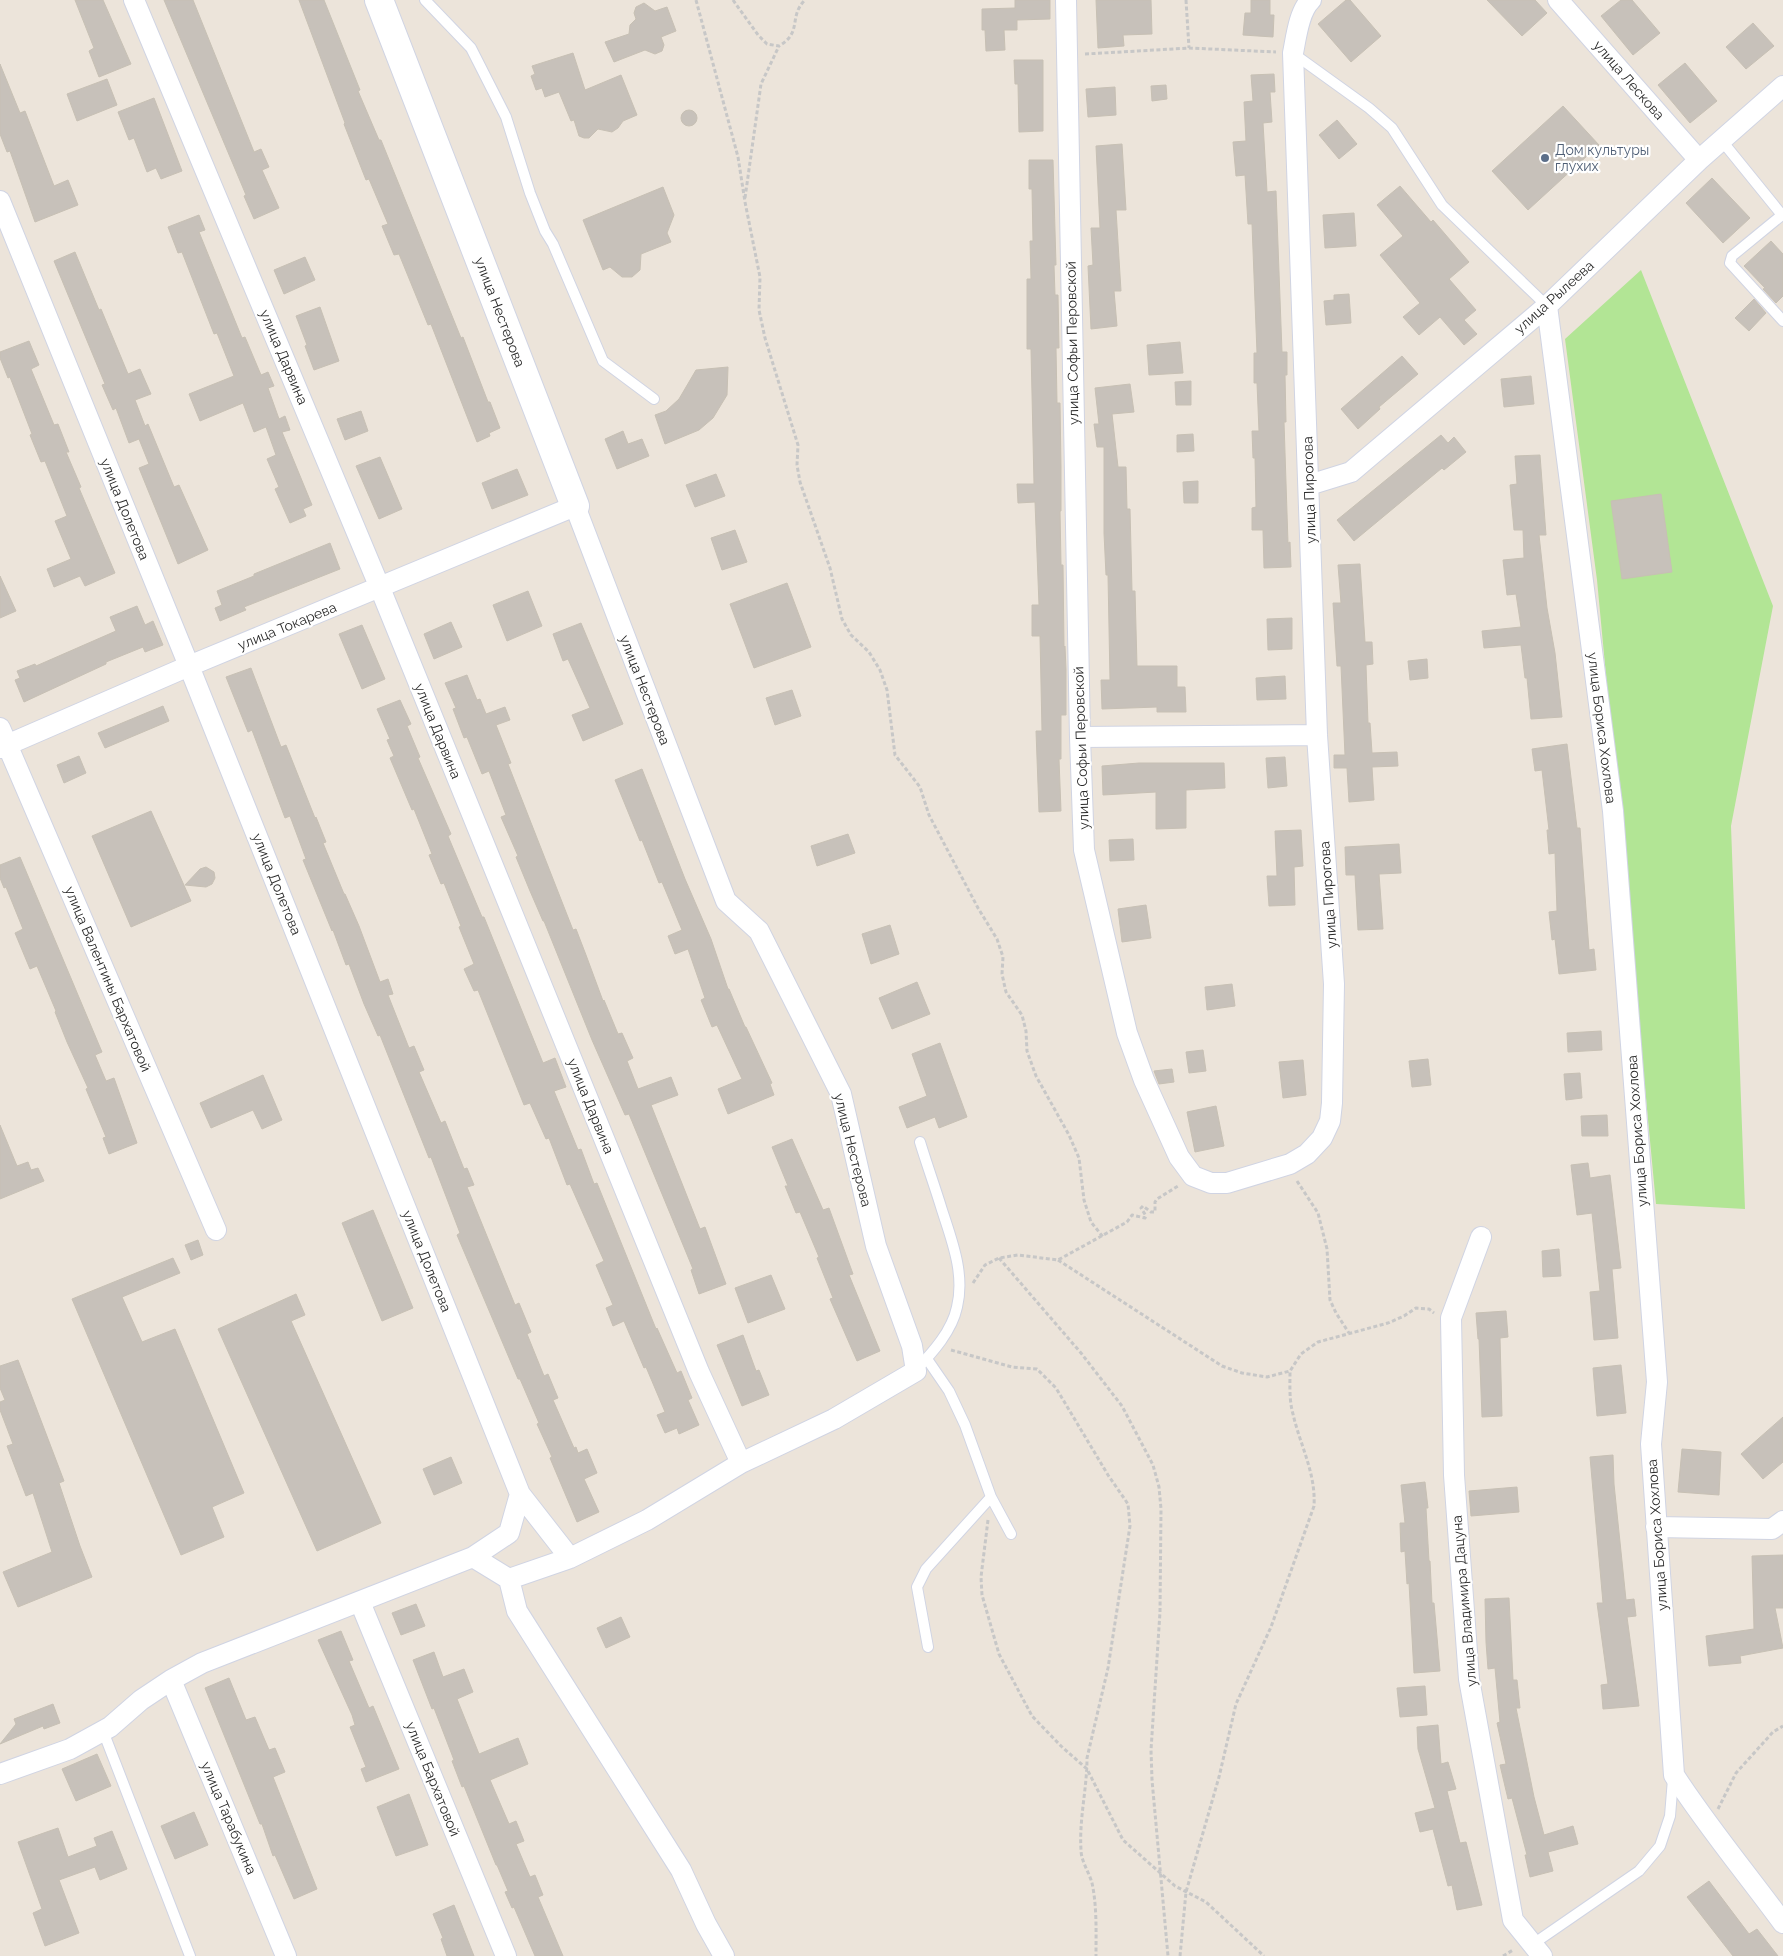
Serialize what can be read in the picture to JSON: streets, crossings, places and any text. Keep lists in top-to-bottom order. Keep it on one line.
{"streets":{"street":["улица Лескова","улица Рылеева","улица Нестерова","улица Софьи Перовской","улица Дарвина","улица Пирогова","улица Долетова","улица Токарева","улица Бориса Хохлова","улица Валентины Бархатовой","улица Владимира Дацуна","улица Бархатовой","улица Тарабукина"]},"crossings":[["улица Лескова","улица Рылеева"],["улица Рылеева","улица Пирогова"],["улица Рылеева","улица Бориса Хохлова"],["улица Нестерова","улица Токарева"],["улица Дарвина","улица Токарева"],["улица Долетова","улица Токарева"],["улица Токарева","улица Валентины Бархатовой"]],"places":["Дом культуры глухих"]}
